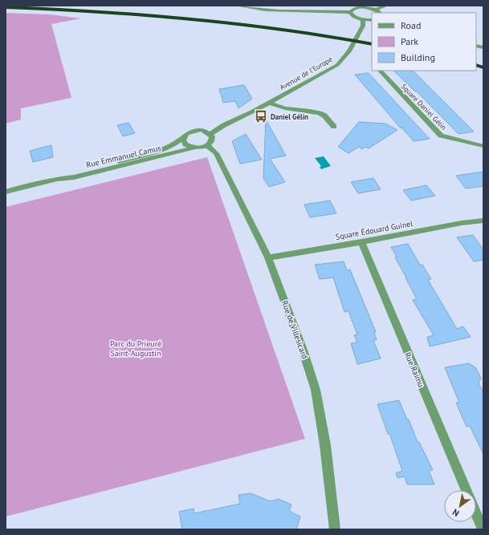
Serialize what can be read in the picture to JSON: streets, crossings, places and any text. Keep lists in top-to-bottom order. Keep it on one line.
{"streets":{"street":["Avenue de l'Europe","Square Daniel Gélin","Rue Emmanuel Camus","Square Édouard Guinel","Rue de Villesicard","Rue Raimu"]},"crossings":[["Avenue de l'Europe","Rue Emmanuel Camus"],["Rue Emmanuel Camus","Rue de Villesicard"],["Square Édouard Guinel","Rue de Villesicard"],["Square Édouard Guinel","Rue Raimu"]],"parks":["Parc du Prieuré Saint-Augustin"],"places":{"bus stop":["Daniel Gélin"]},"legend":["Road","Park","Building"],"north":"bottom left"}
